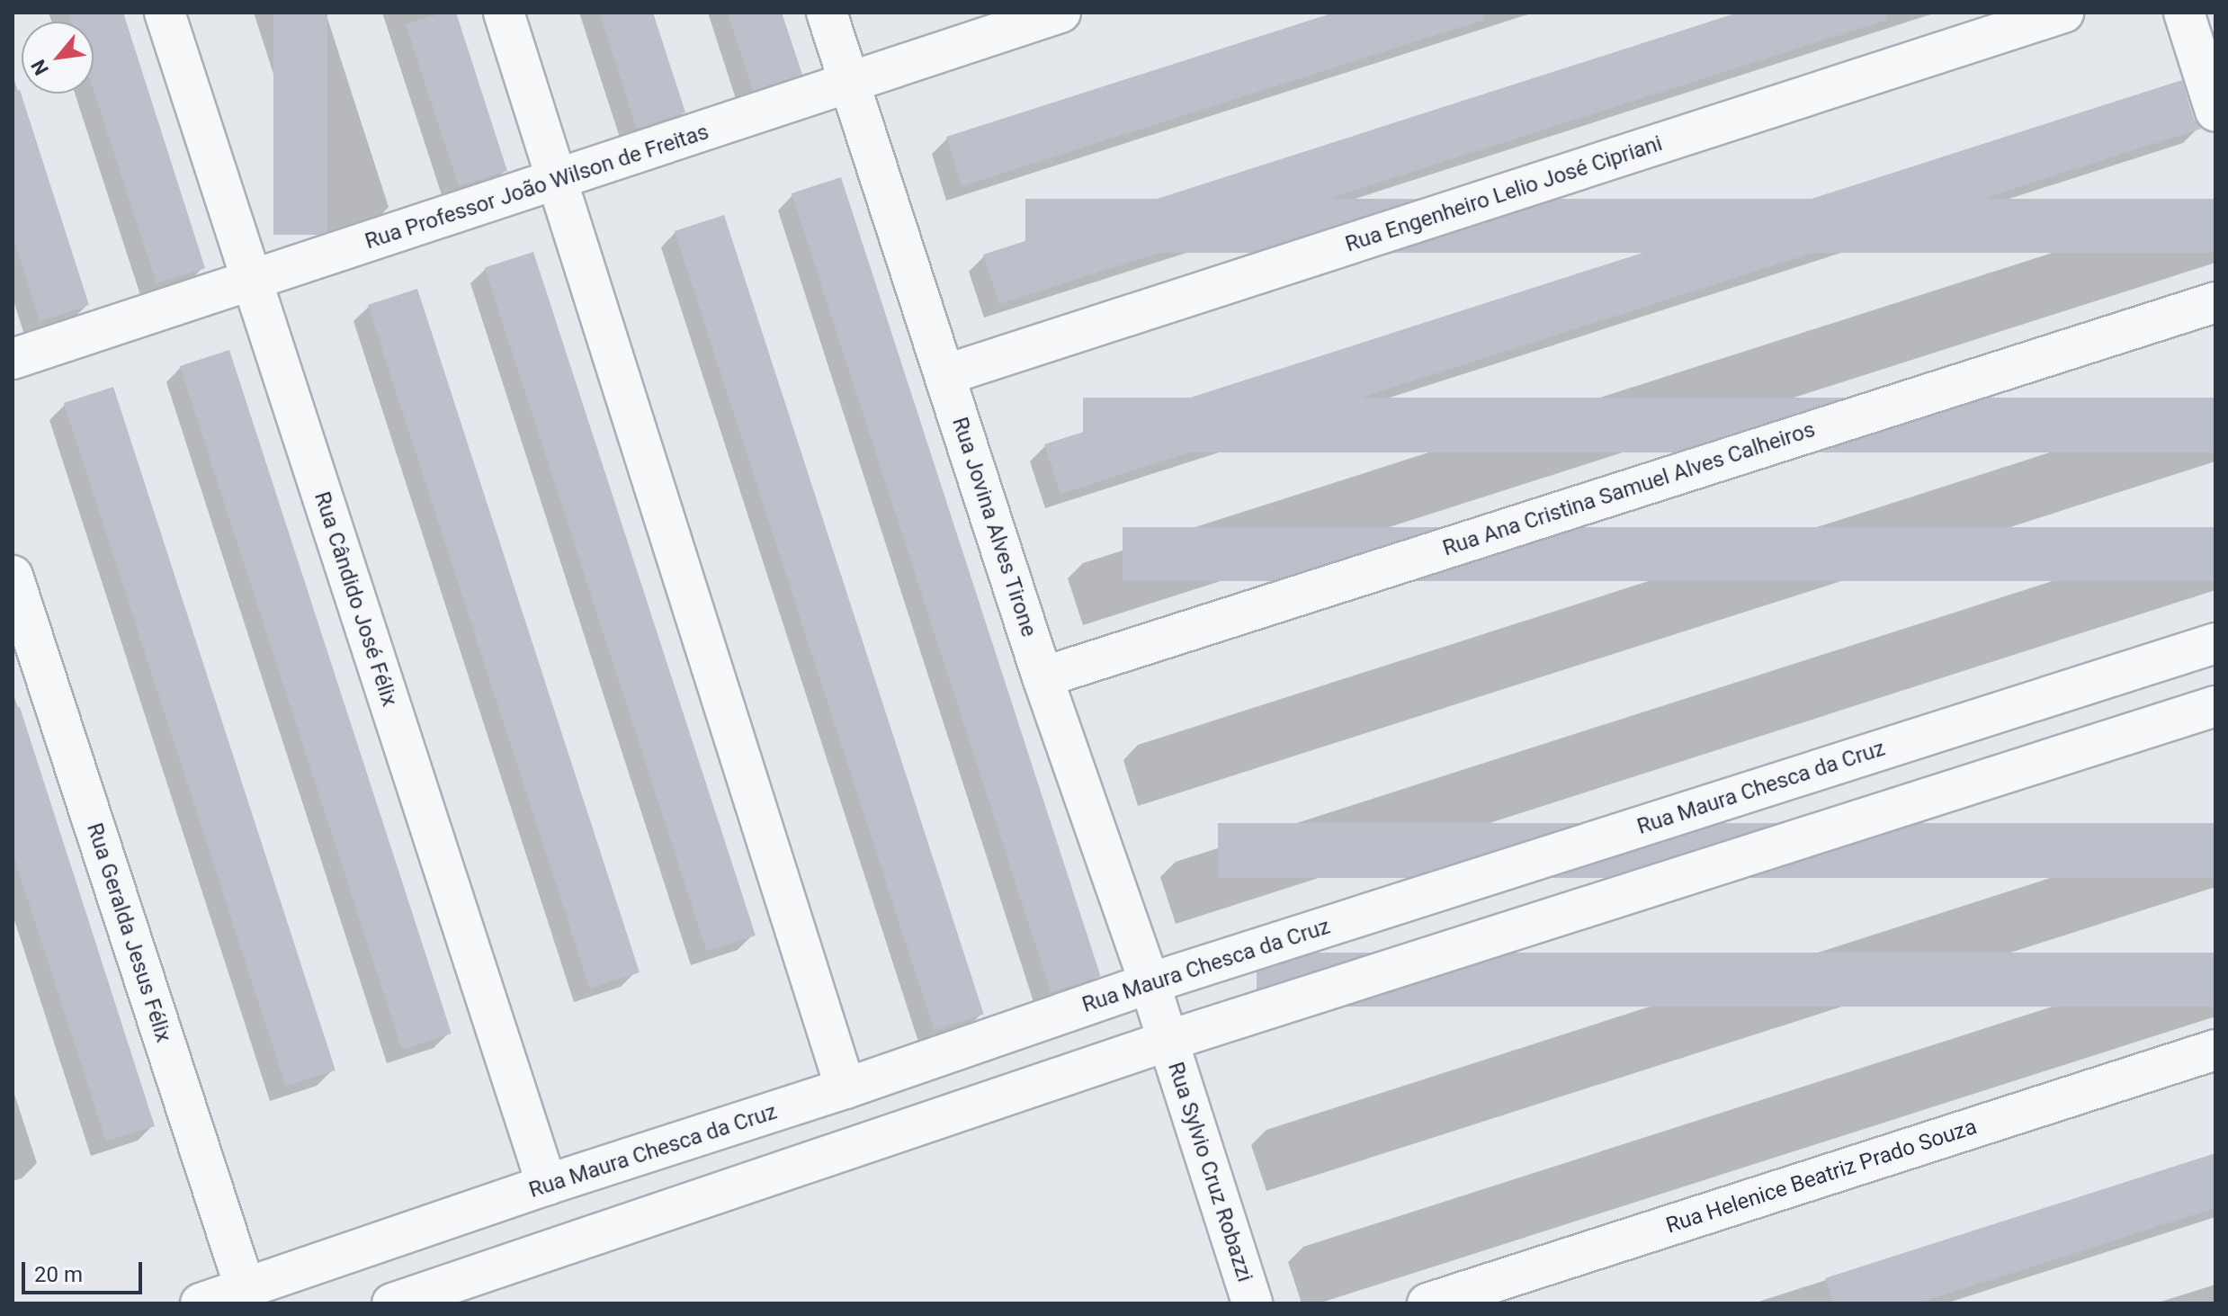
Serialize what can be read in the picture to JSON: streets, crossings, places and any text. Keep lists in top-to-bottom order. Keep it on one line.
{"streets":{"street":["Rua Professor João Wilson de Freitas","Rua Engenheiro Lelio José Cipriani","Rua Ana Cristina Samuel Alves Calheiros","Rua Jovina Alves Tirone","Rua Cândido José Félix","Rua Maura Chesca da Cruz","Rua Geralda Jesus Félix","Rua Sylvio Cruz Robazzi","Rua Helenice Beatriz Prado Souza"]},"crossings":[["Rua Professor João Wilson de Freitas","Rua Jovina Alves Tirone"],["Rua Professor João Wilson de Freitas","Rua Cândido José Félix"],["Rua Engenheiro Lelio José Cipriani","Rua Jovina Alves Tirone"],["Rua Ana Cristina Samuel Alves Calheiros","Rua Jovina Alves Tirone"],["Rua Jovina Alves Tirone","Rua Maura Chesca da Cruz"],["Rua Jovina Alves Tirone","Rua Sylvio Cruz Robazzi"],["Rua Cândido José Félix","Rua Maura Chesca da Cruz"],["Rua Maura Chesca da Cruz","Rua Geralda Jesus Félix"]],"scale_bar":"20 m","north":"bottom left"}
